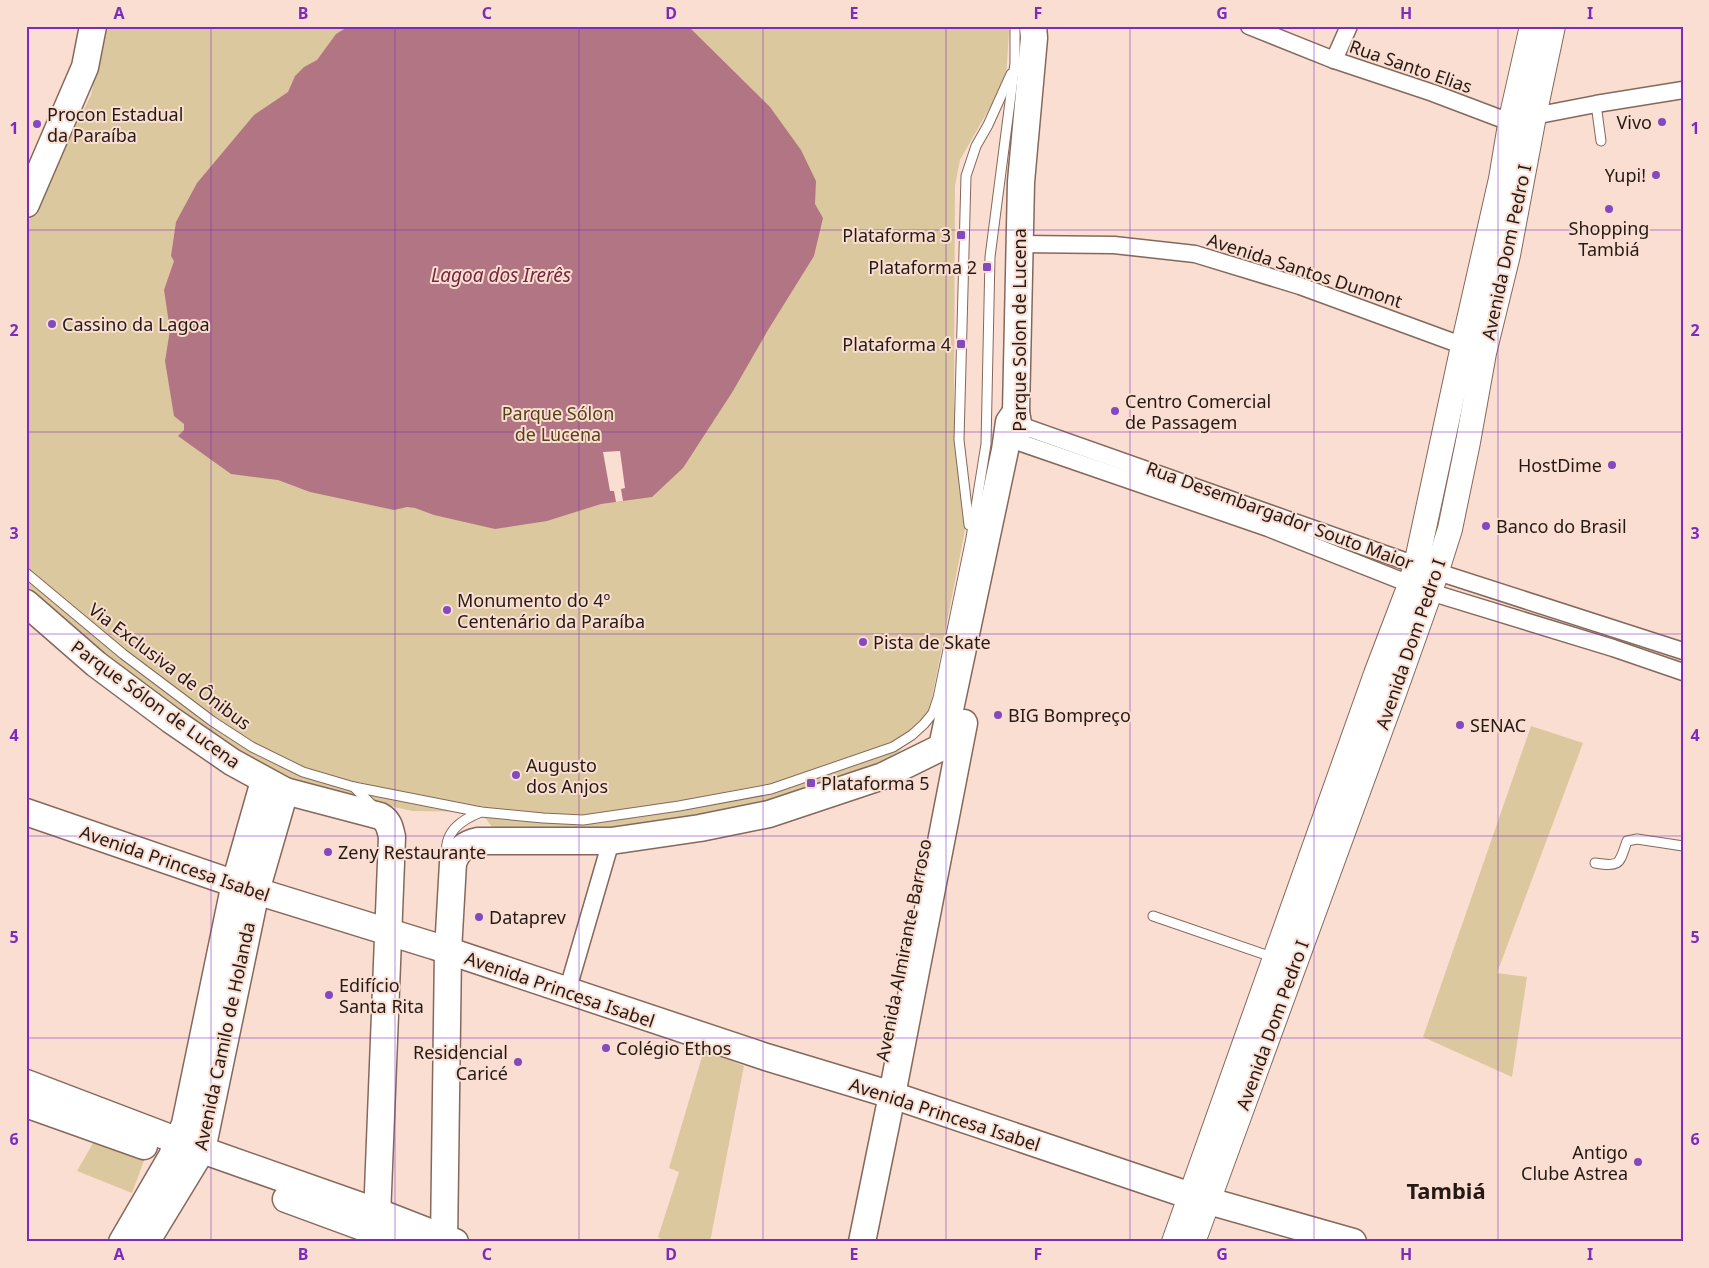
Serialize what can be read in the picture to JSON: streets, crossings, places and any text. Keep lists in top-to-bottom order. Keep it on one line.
{"streets":{"main road":["Avenida Dom Pedro I","Parque Solon de Lucena","Parque Sólon de Lucena","Avenida Princesa Isabel","Avenida Almirante Barroso","Avenida Camilo de Holanda"],"street":["Rua Santo Elias","Avenida Santos Dumont","Rua Desembargador Souto Maior"],"lane":["Via Exclusiva de Ônibus"]},"crossings":[["Rua Santo Elias","Avenida Dom Pedro I"],["Avenida Dom Pedro I","Avenida Santos Dumont"],["Avenida Dom Pedro I","Rua Desembargador Souto Maior"],["Avenida Dom Pedro I","Avenida Princesa Isabel"],["Avenida Santos Dumont","Parque Solon de Lucena"],["Parque Solon de Lucena","Rua Desembargador Souto Maior"],["Parque Solon de Lucena","Via Exclusiva de Ônibus"],["Via Exclusiva de Ônibus","Parque Sólon de Lucena"],["Via Exclusiva de Ônibus","Avenida Camilo de Holanda"],["Parque Sólon de Lucena","Avenida Camilo de Holanda"],["Avenida Princesa Isabel","Avenida Almirante Barroso"],["Avenida Princesa Isabel","Avenida Camilo de Holanda"]],"districts":["Tambiá"],"water":["Lagoa dos Irerês"],"parks":["Parque Sólon de Lucena"],"places":{"other":["Vivo","Procon Estadual da Paraíba","Yupi!","Shopping Tambiá","Cassino da Lagoa","Centro Comercial de Passagem","HostDime","Banco do Brasil","Monumento do 4º Centenário da Paraíba","Pista de Skate","BIG Bompreço","SENAC","Augusto dos Anjos","Zeny Restaurante","Dataprev","Edifício Santa Rita","Colégio Ethos","Residencial Caricé","Antigo Clube Astrea"],"transit":["Plataforma 3","Plataforma 2","Plataforma 4","Plataforma 5"]},"grid":{"columns":["A","B","C","D","E","F","G","H","I"],"rows":["1","2","3","4","5","6"]}}
